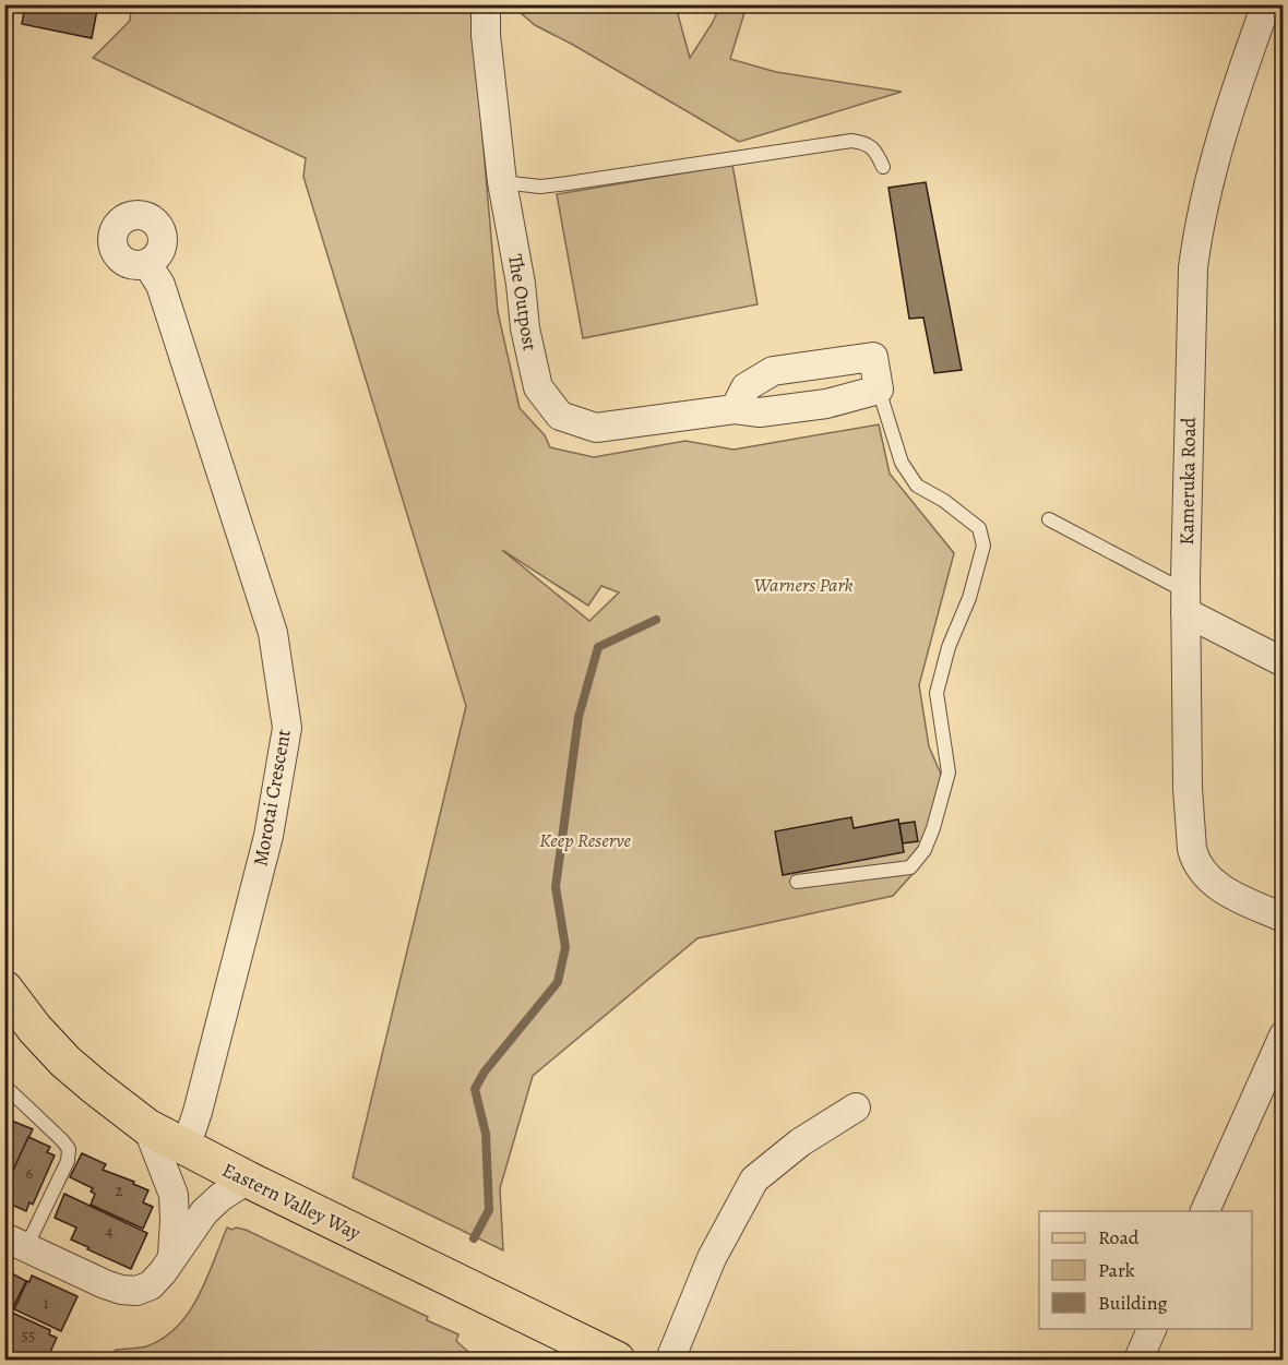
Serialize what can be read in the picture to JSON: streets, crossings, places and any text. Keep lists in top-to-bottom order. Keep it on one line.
{"streets":{"main road":["Eastern Valley Way"],"street":["The Outpost","Kameruka Road","Morotai Crescent"]},"crossings":[["Morotai Crescent","Eastern Valley Way"]],"parks":["Warners Park","Keep Reserve"],"house_numbers":["6","2","4","1","55"],"legend":["Road","Park","Building"]}
